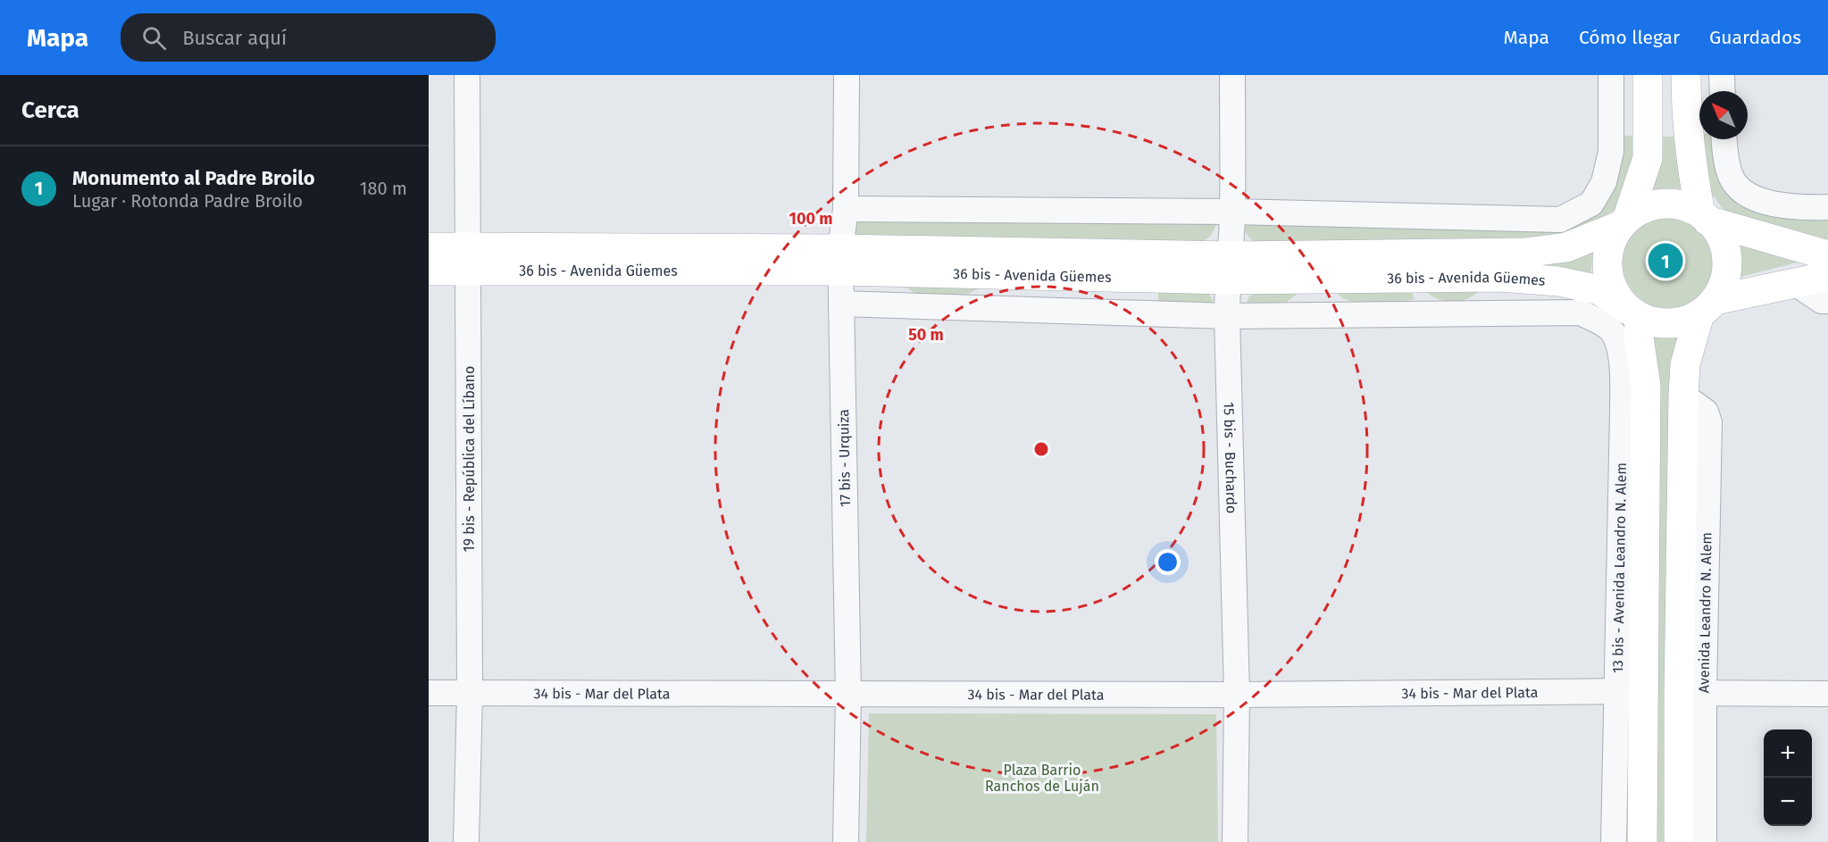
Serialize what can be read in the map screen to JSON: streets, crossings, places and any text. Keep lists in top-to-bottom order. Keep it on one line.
{"streets":{"main road":["36 bis - Avenida Güemes","13 bis - Avenida Leandro N. Alem"],"street":["17 bis - Urquiza","15 bis - Buchardo","19 bis - República del Líbano","Avenida Leandro N. Alem","34 bis - Mar del Plata"]},"crossings":[["36 bis - Avenida Güemes","17 bis - Urquiza"],["36 bis - Avenida Güemes","15 bis - Buchardo"],["36 bis - Avenida Güemes","19 bis - República del Líbano"],["36 bis - Avenida Güemes","13 bis - Avenida Leandro N. Alem"],["17 bis - Urquiza","34 bis - Mar del Plata"],["15 bis - Buchardo","13 bis - Avenida Leandro N. Alem"],["15 bis - Buchardo","34 bis - Mar del Plata"],["19 bis - República del Líbano","34 bis - Mar del Plata"],["13 bis - Avenida Leandro N. Alem","34 bis - Mar del Plata"]],"parks":["Plaza Barrio Ranchos de Luján"],"north":"top left","page":{"header":"Mapa","search":"Buscar aquí","nav":["Mapa","Cómo llegar","Guardados"],"heading":"Cerca","list":[{"mark":"1","name":"Monumento al Padre Broilo","note":"Lugar · Rotonda Padre Broilo","value":"180 m"}],"pins":"1","map_buttons":["+","−"]},"rings":["100 m","50 m"]}
